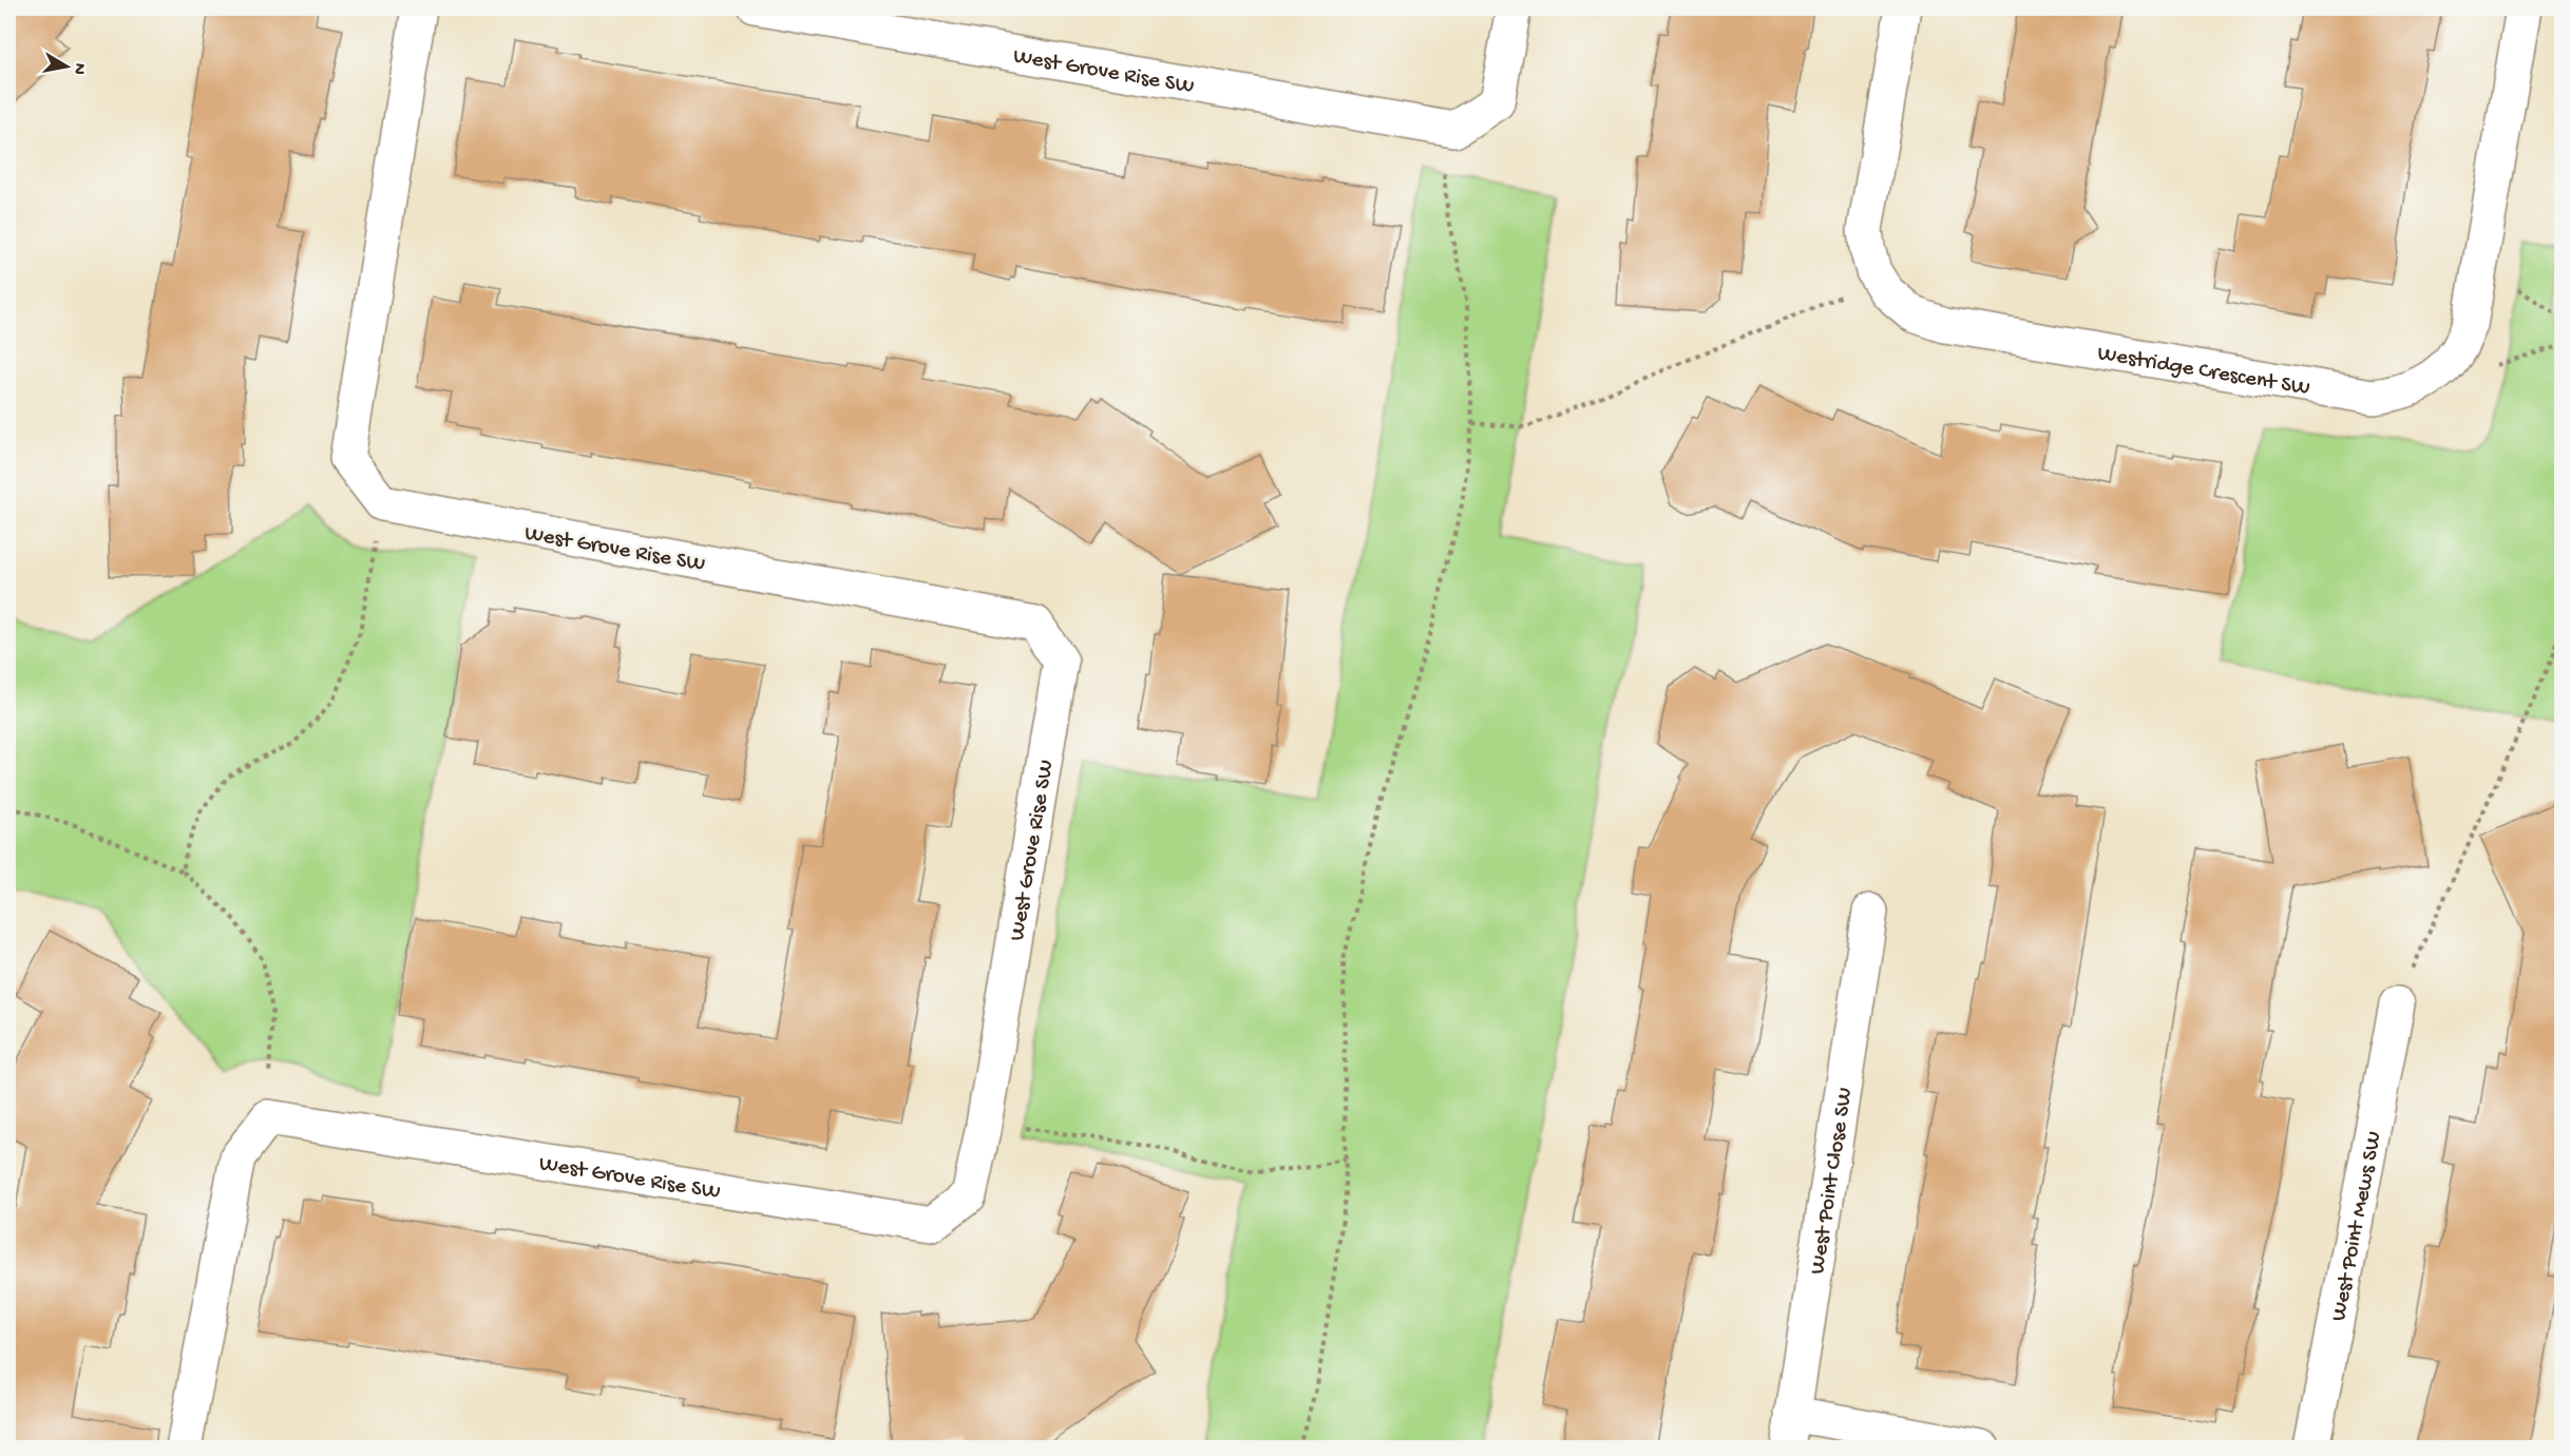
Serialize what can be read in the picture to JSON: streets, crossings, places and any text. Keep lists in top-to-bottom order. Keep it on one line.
{"streets":{"street":["West Grove Rise SW","Westridge Crescent SW","West Point Close SW","West Point Mews SW"]},"north":"right"}
